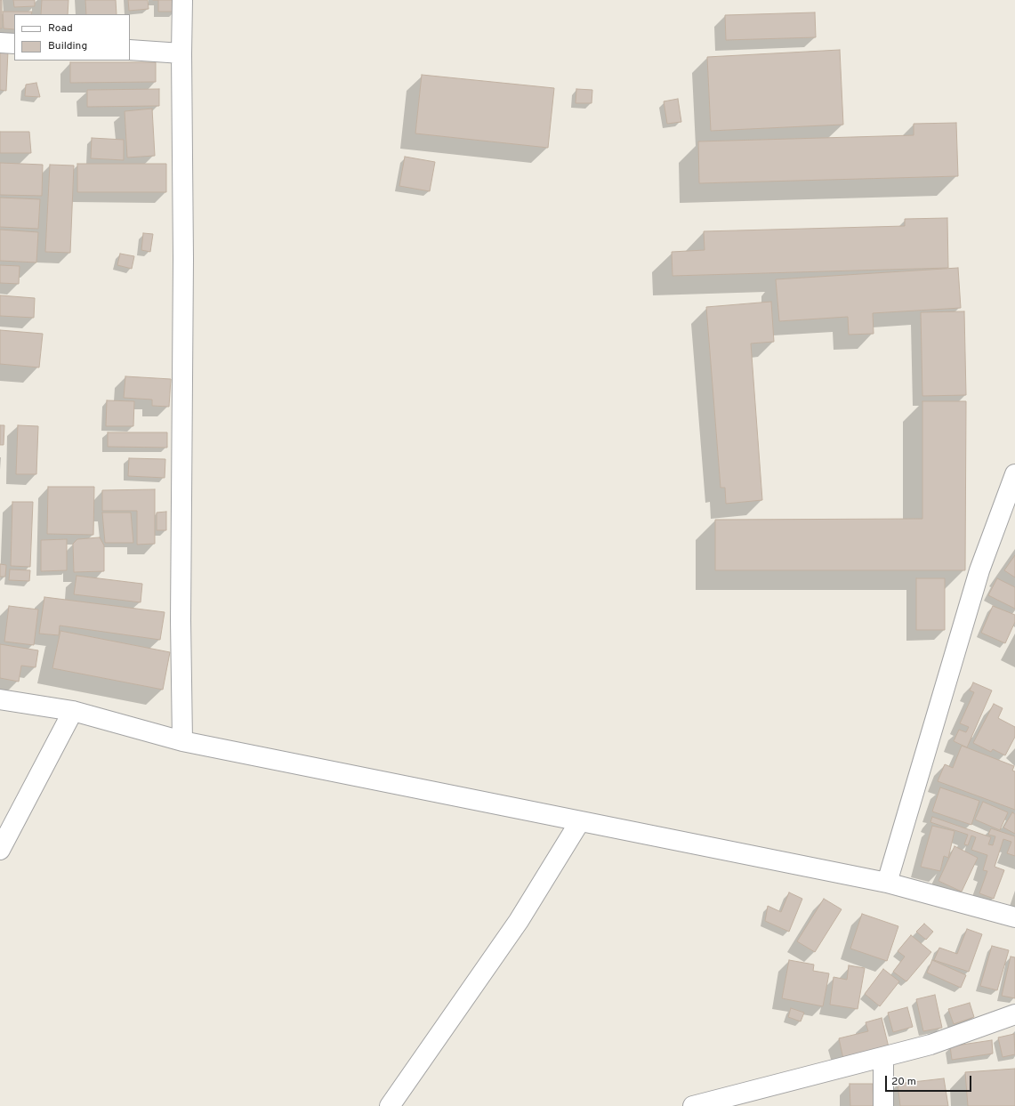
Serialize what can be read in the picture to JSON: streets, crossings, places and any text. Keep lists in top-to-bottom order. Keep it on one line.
{"legend":["Road","Building"],"scale_bar":"20 m"}
